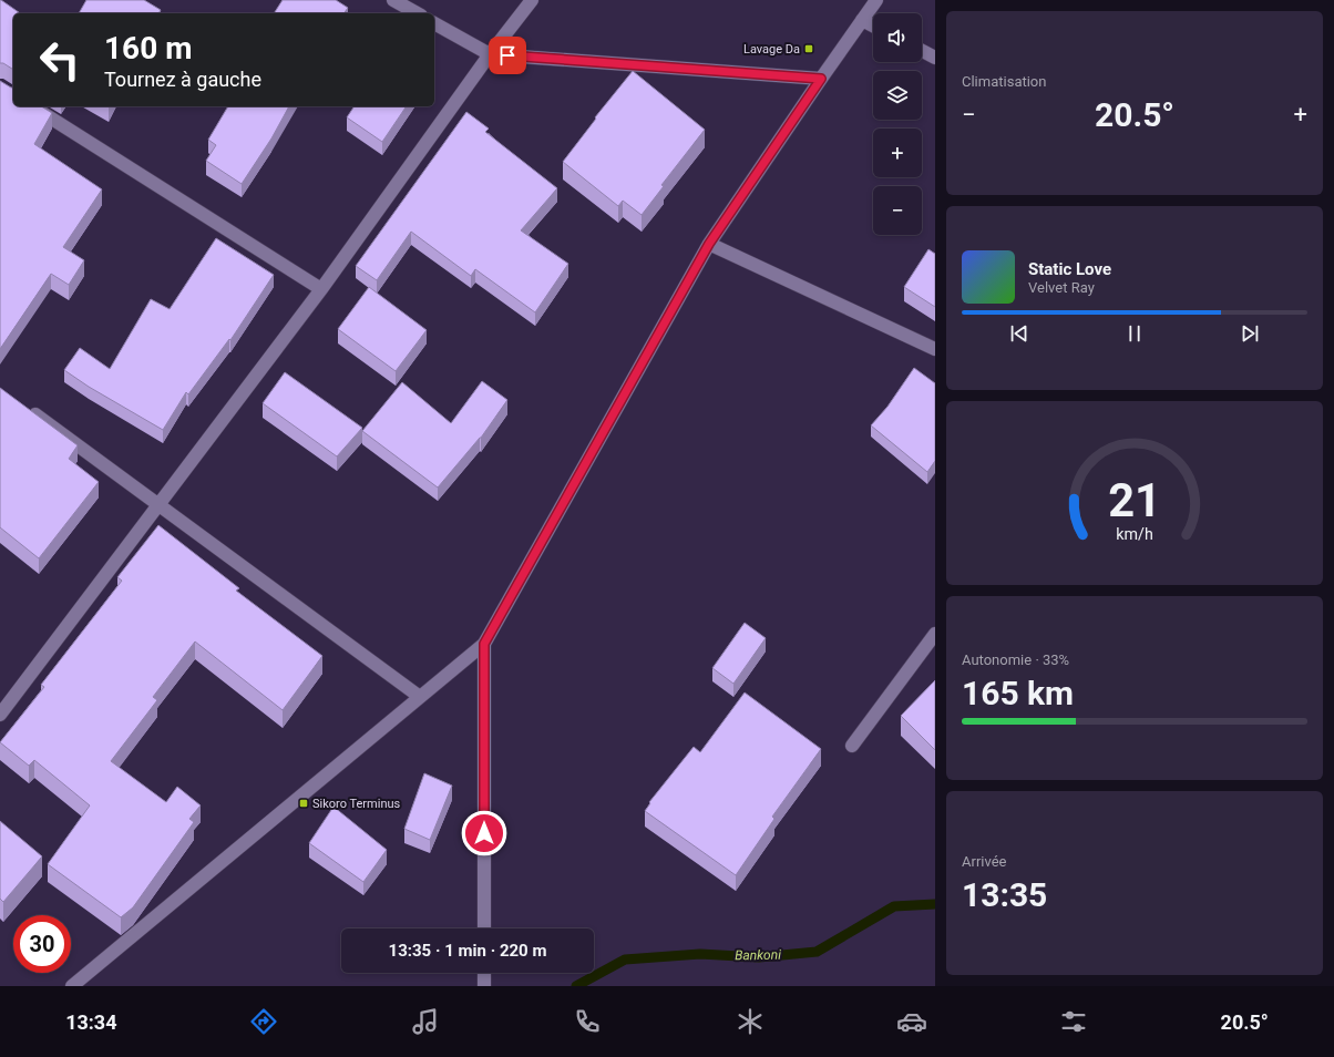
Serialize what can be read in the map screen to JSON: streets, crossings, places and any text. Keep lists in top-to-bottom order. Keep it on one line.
{"water":["Bankoni"],"places":{"transit":["Lavage Da","Sikoro Terminus"]},"page":{"tile":["Climatisation",["Autonomie · 33%","165 km"],["Arrivée","13:35"]],"map_buttons":["+","−"],"turn":["160 m","Tournez à gauche"],"heat":["−","20.5°","+"],"song":["Static Love","Velvet Ray"],"limit":"30","trip":"13:35 · 1 min · 220 m","tabs":["13:34","20.5°"],"gauge":["21","km/h"]}}
